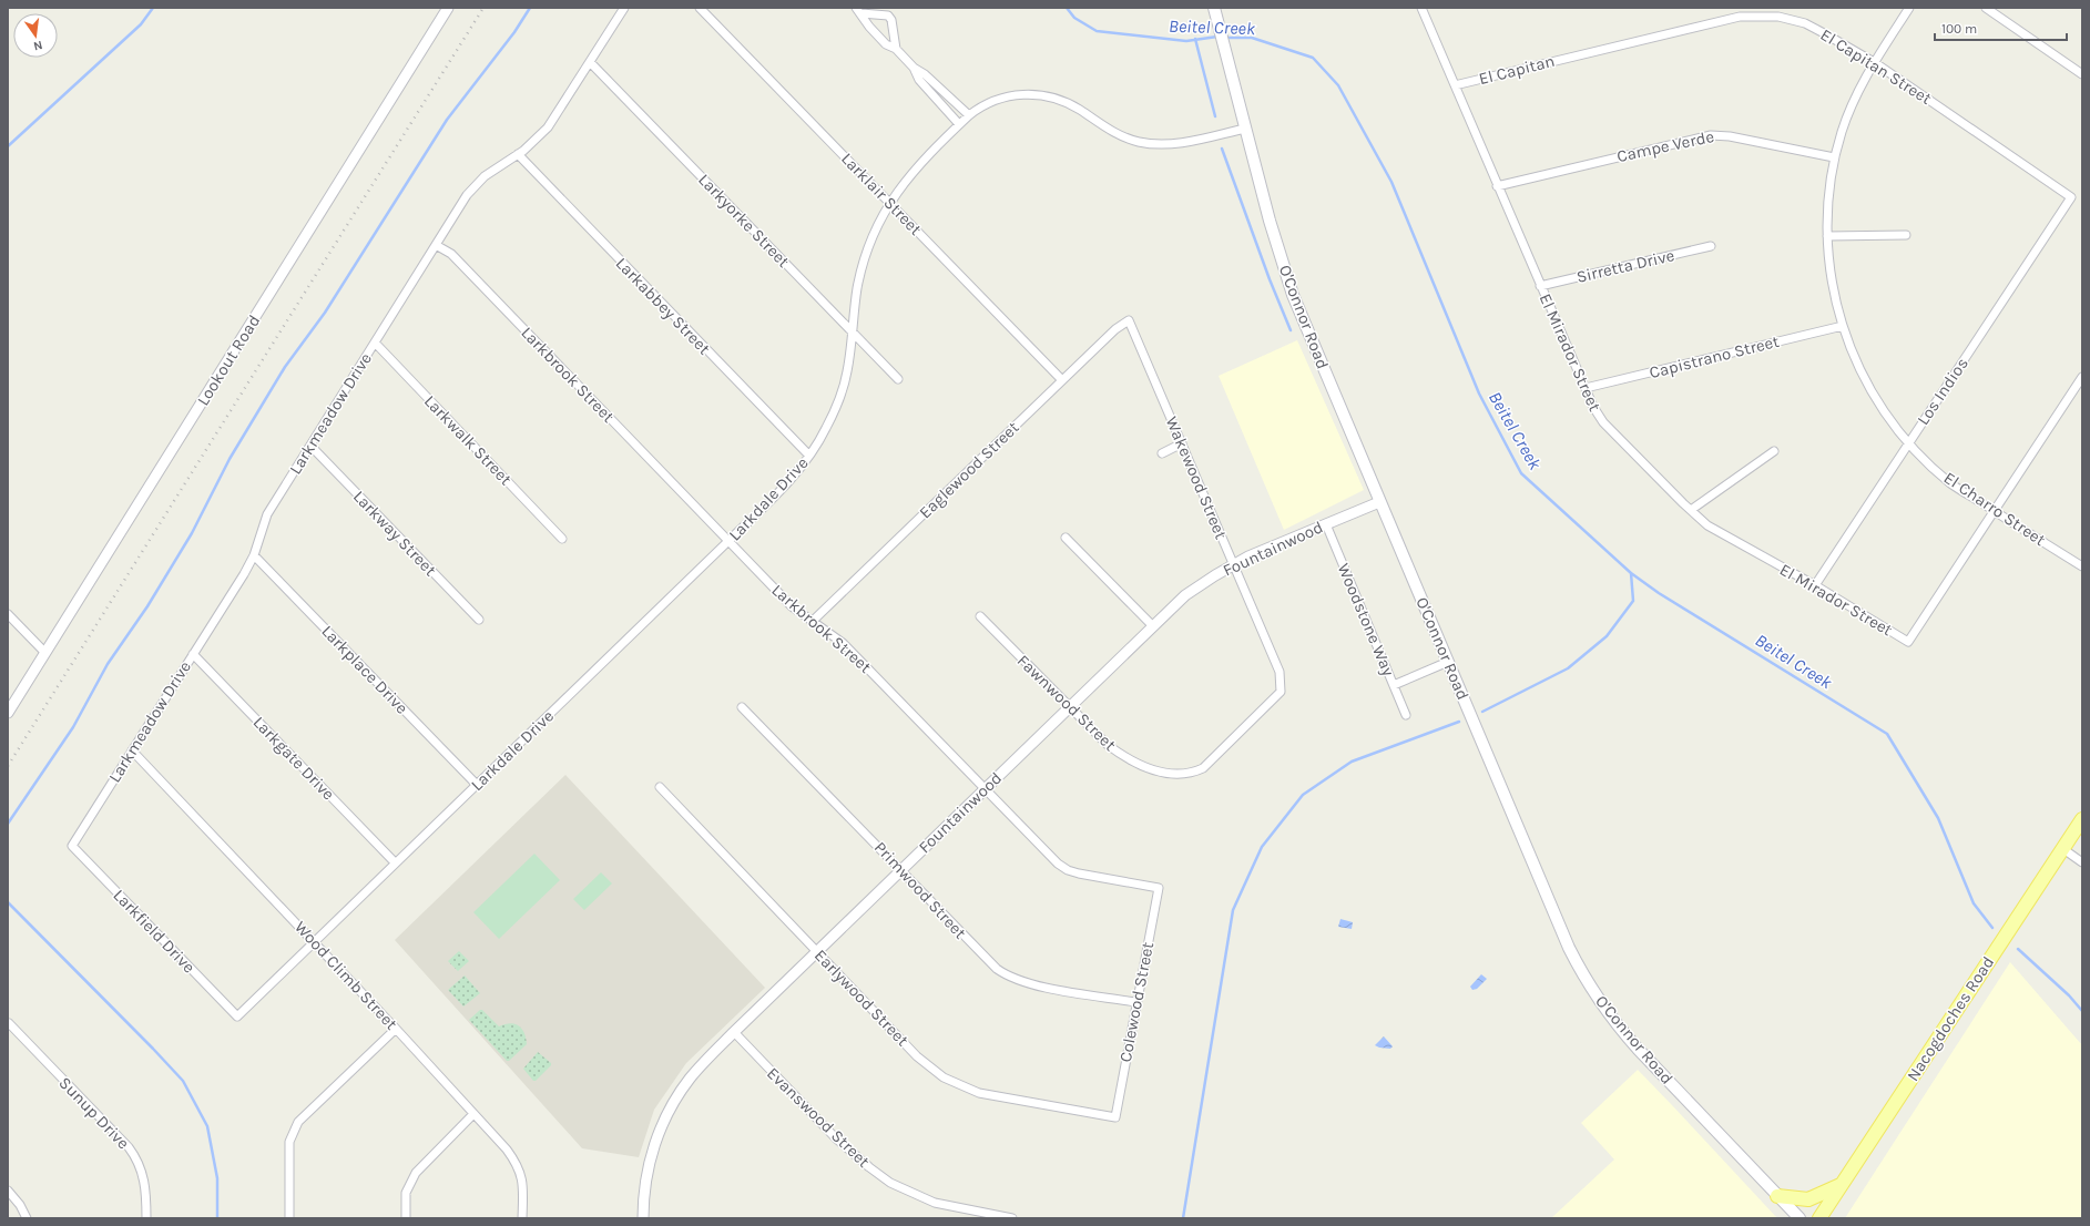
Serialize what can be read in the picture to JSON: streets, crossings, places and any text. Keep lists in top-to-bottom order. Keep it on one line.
{"streets":{"main road":["O'Connor Road","Nacogdoches Road"],"street":["El Capitan Street","El Capitan","Campe Verde","Larklair Street","Larkyorke Street","Sirretta Drive","Larkabbey Street","El Mirador Street","Capistrano Street","Lookout Road","Larkbrook Street","Los Indios","Larkmeadow Drive","Larkwalk Street","Eaglewood Street","Wakewood Street","Larkdale Drive","El Charro Street","Larkway Street","Fountainwood","Woodstone Way","Larkplace Drive","Fawnwood Street","Larkgate Drive","Primwood Street","Larkfield Drive","Wood Climb Street","Earlywood Street","Colewood Street","Sunup Drive","Evanswood Street"]},"crossings":[["El Capitan Street","El Capitan"],["El Capitan Street","Los Indios"],["El Capitan Street","El Charro Street"],["El Capitan","El Mirador Street"],["Campe Verde","El Mirador Street"],["Campe Verde","El Charro Street"],["Larklair Street","Eaglewood Street"],["Larklair Street","Larkdale Drive"],["Larkyorke Street","Larkmeadow Drive"],["Larkyorke Street","Larkdale Drive"],["Sirretta Drive","El Mirador Street"],["Larkabbey Street","Larkmeadow Drive"],["Larkabbey Street","Larkdale Drive"],["O'Connor Road","Larkdale Drive"],["O'Connor Road","Fountainwood"],["El Mirador Street","Capistrano Street"],["El Mirador Street","Los Indios"],["El Mirador Street","El Charro Street"],["Capistrano Street","El Charro Street"],["Larkbrook Street","Larkmeadow Drive"],["Larkbrook Street","Eaglewood Street"],["Larkbrook Street","Larkdale Drive"],["Larkbrook Street","Fountainwood"],["Larkbrook Street","Colewood Street"],["Los Indios","El Charro Street"],["Larkmeadow Drive","Larkwalk Street"],["Larkmeadow Drive","Larkway Street"],["Larkmeadow Drive","Larkplace Drive"],["Larkmeadow Drive","Larkgate Drive"],["Larkmeadow Drive","Larkfield Drive"],["Larkmeadow Drive","Wood Climb Street"],["Eaglewood Street","Wakewood Street"],["Wakewood Street","Fountainwood"],["Wakewood Street","Fawnwood Street"],["Larkdale Drive","Larkplace Drive"],["Larkdale Drive","Larkgate Drive"],["Larkdale Drive","Larkfield Drive"],["Larkdale Drive","Wood Climb Street"],["Fountainwood","Woodstone Way"],["Fountainwood","Fawnwood Street"],["Fountainwood","Primwood Street"],["Fountainwood","Earlywood Street"],["Fountainwood","Evanswood Street"],["Primwood Street","Colewood Street"],["Earlywood Street","Colewood Street"]],"water":["Beitel Creek"],"scale_bar":"100 m","north":"bottom"}
